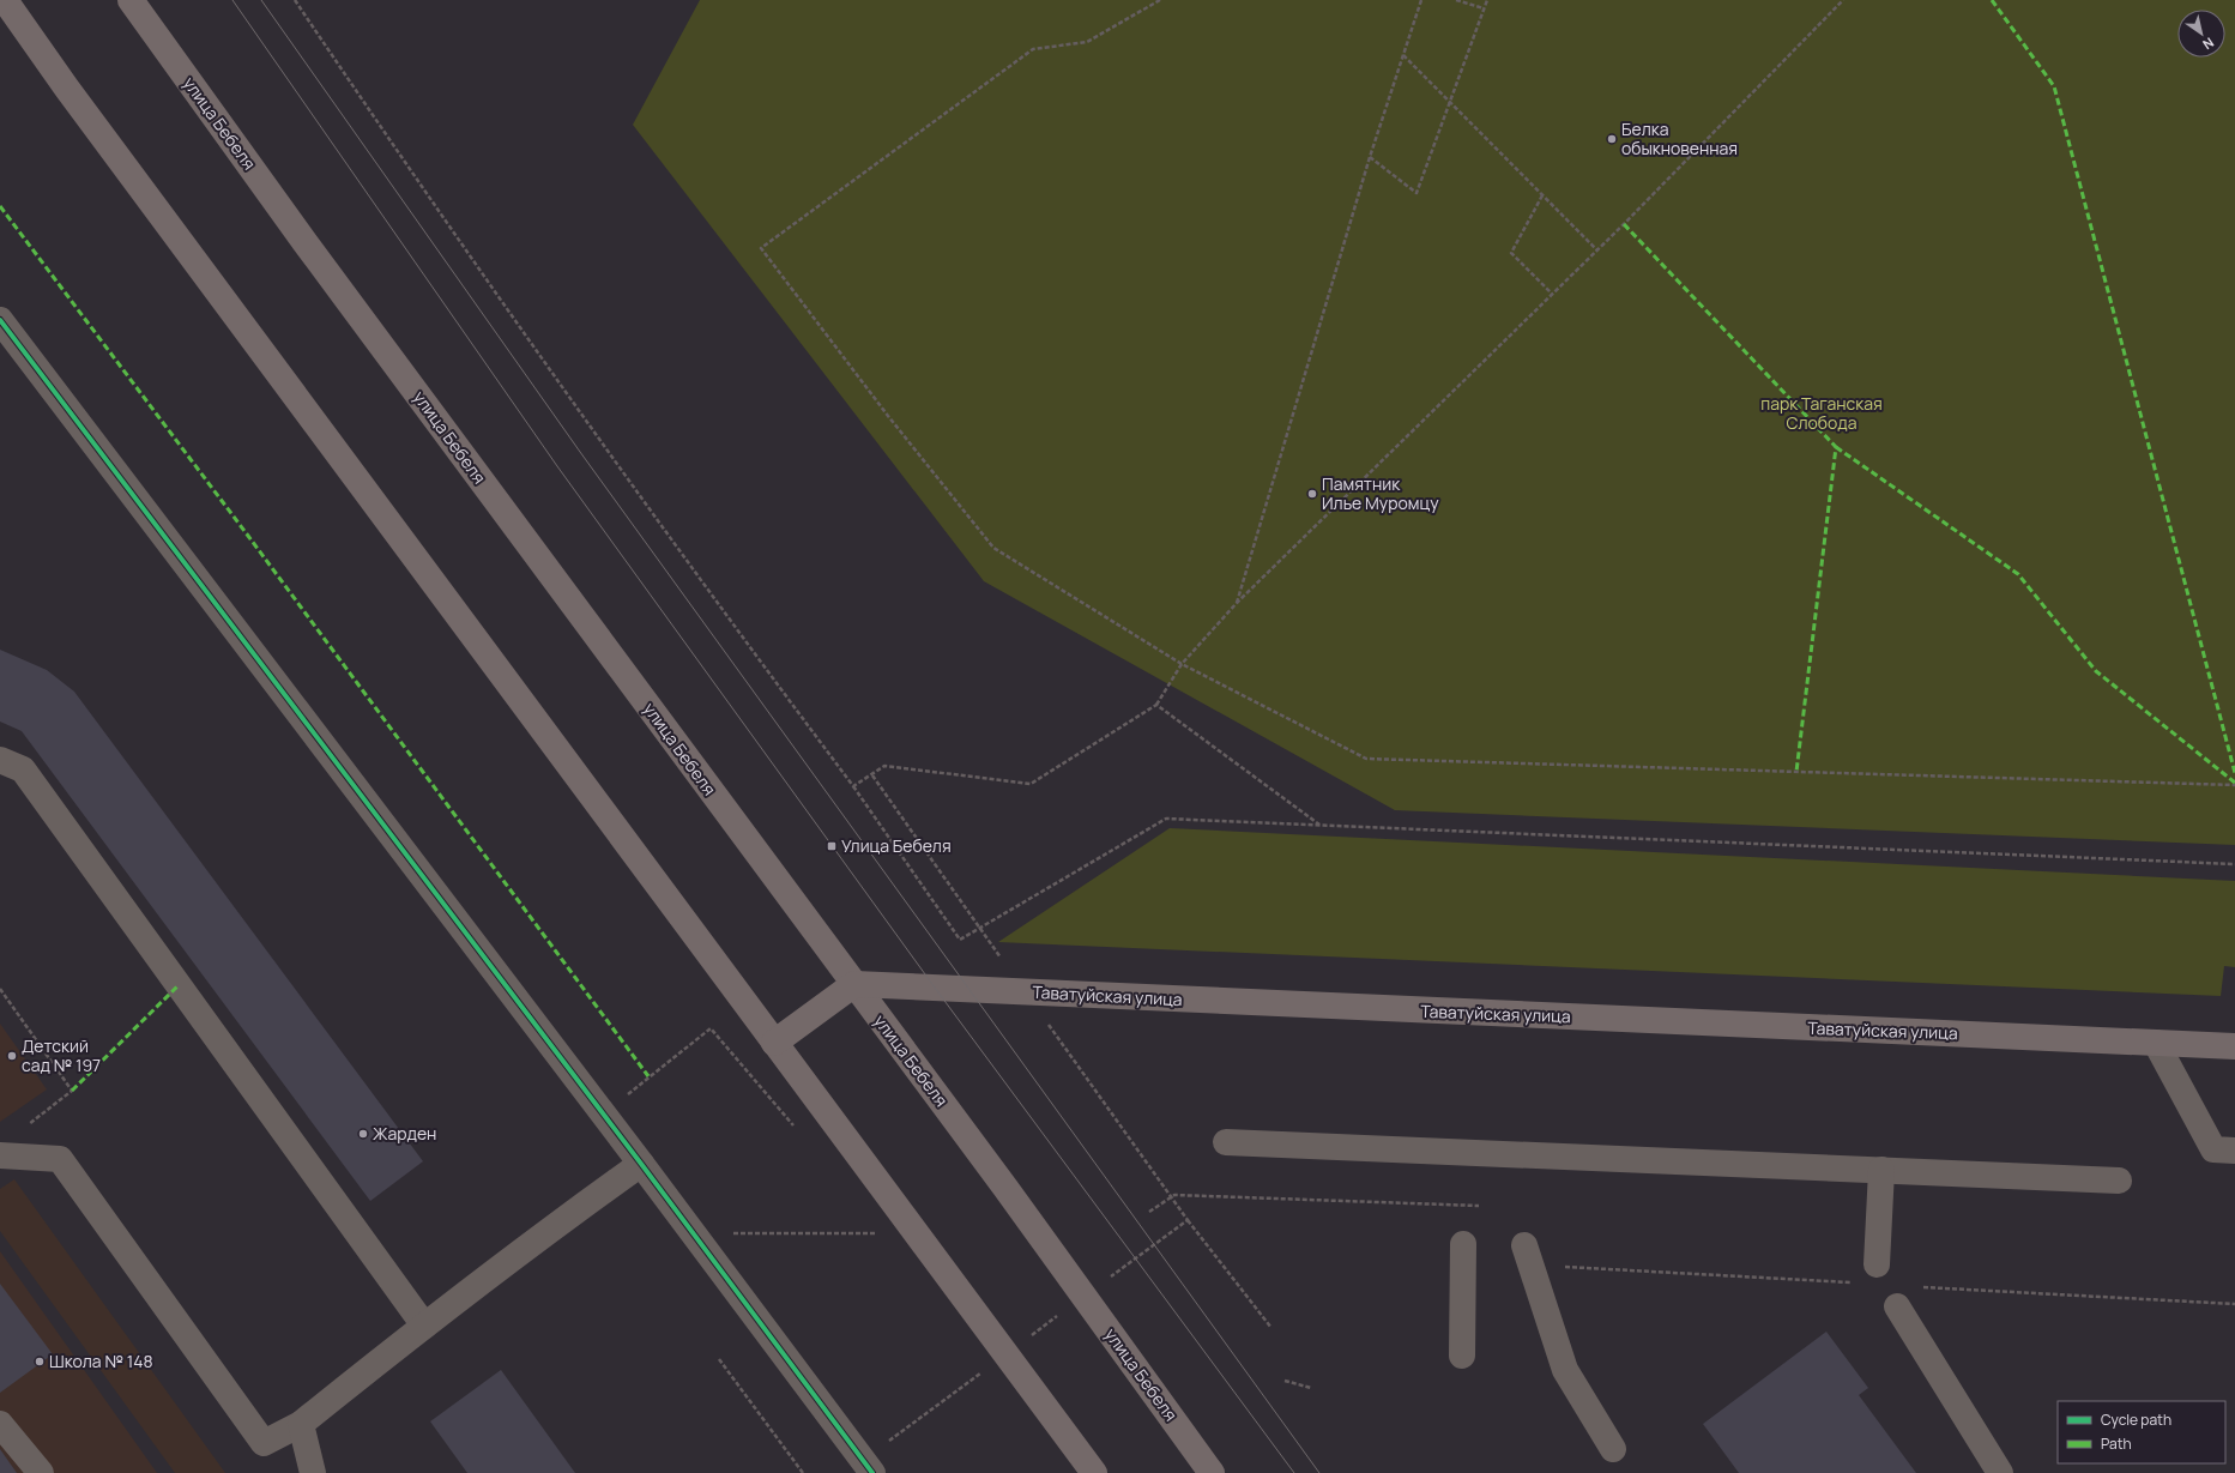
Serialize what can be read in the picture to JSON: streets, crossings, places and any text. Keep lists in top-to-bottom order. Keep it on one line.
{"streets":{"main road":["улица Бебеля","Таватуйская улица"]},"crossings":[["улица Бебеля","Таватуйская улица"]],"parks":["парк Таганская Слобода"],"places":{"other":["Белка обыкновенная","Памятник Илье Муромцу","Детский сад № 197","Жарден","Школа № 148"],"transit":["Улица Бебеля"]},"legend":["Cycle path","Path"],"north":"bottom right"}
